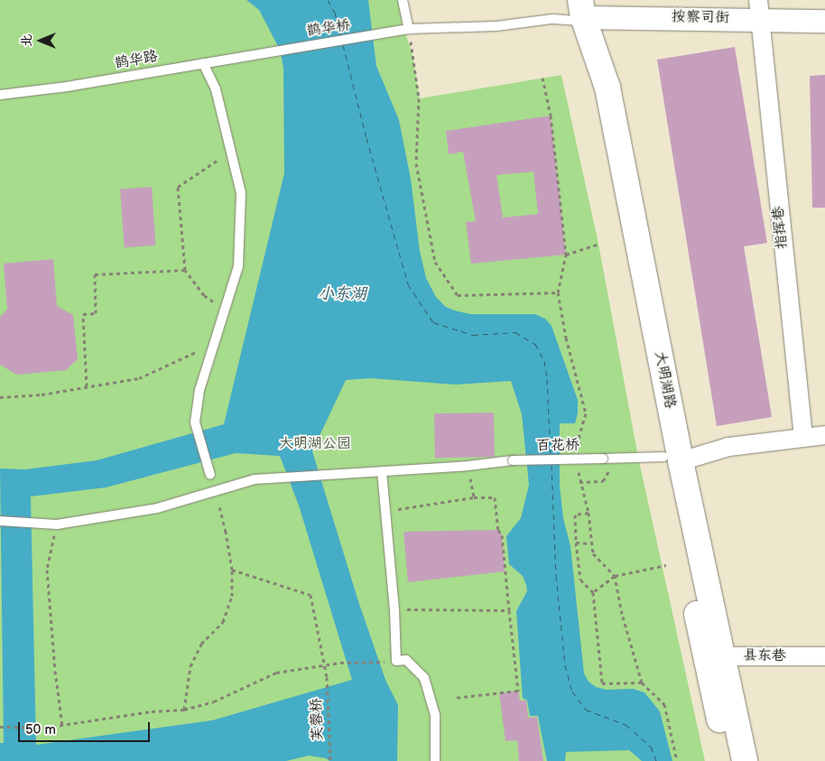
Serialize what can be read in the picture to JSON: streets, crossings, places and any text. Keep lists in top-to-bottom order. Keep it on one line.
{"streets":{"main road":["大明湖路"],"street":["按察司街","指挥巷","县东巷"],"lane":["鹊华桥","鹊华路","百花桥"],"path":["芙蓉桥"]},"crossings":[["按察司街","指挥巷"],["按察司街","大明湖路"],["鹊华桥","鹊华路"],["大明湖路","百花桥"],["大明湖路","县东巷"]],"water":["小东湖"],"parks":["大明湖公园"],"scale_bar":"50 m","north":"left"}
